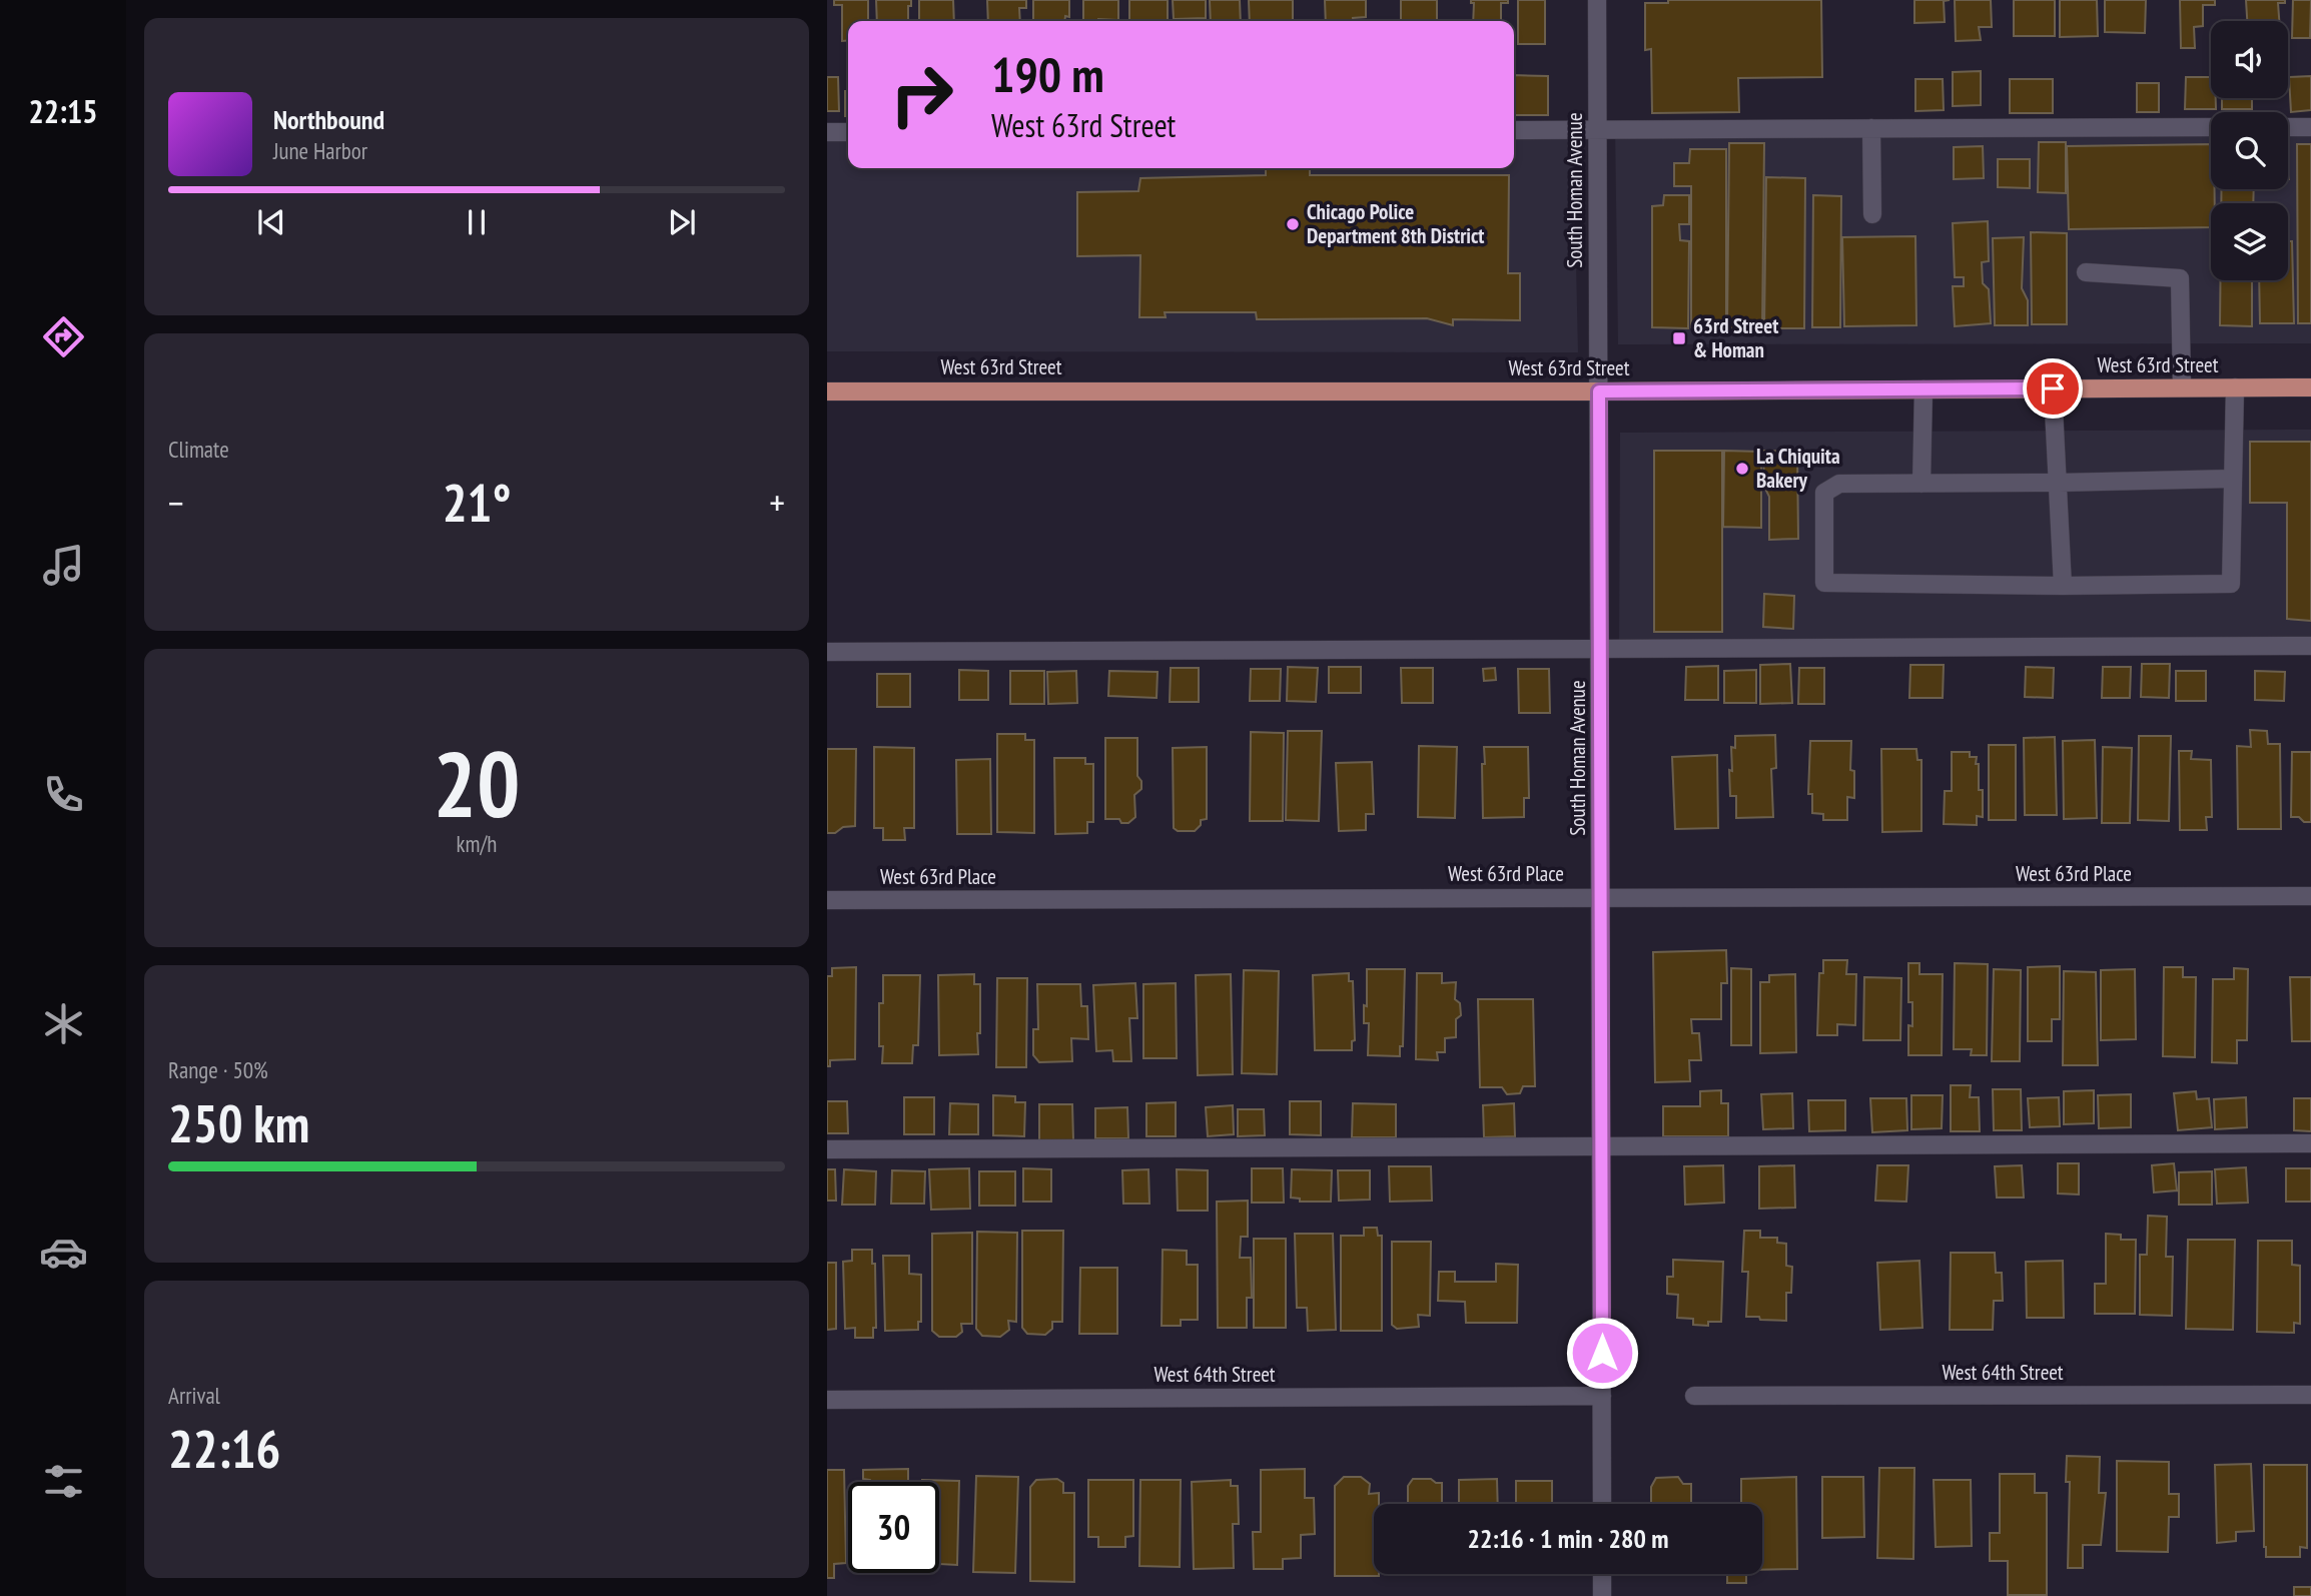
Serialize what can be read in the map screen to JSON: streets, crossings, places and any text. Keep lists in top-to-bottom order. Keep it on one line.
{"streets":{"main road":["West 63rd Street"],"street":["South Homan Avenue","West 63rd Place","West 64th Street"]},"crossings":[["South Homan Avenue","West 63rd Street"],["South Homan Avenue","West 63rd Place"],["South Homan Avenue","West 64th Street"]],"places":{"other":["Chicago Police Department 8th District","La Chiquita Bakery"],"transit":["63rd Street & Homan"]},"page":{"tabs":"22:15","turn":["190 m","West 63rd Street"],"song":["Northbound","June Harbor"],"tile":["Climate",["20","km/h"],["Range · 50%","250 km"],["Arrival","22:16"]],"heat":["−","21°","+"],"limit":"30","trip":"22:16 · 1 min · 280 m"}}
